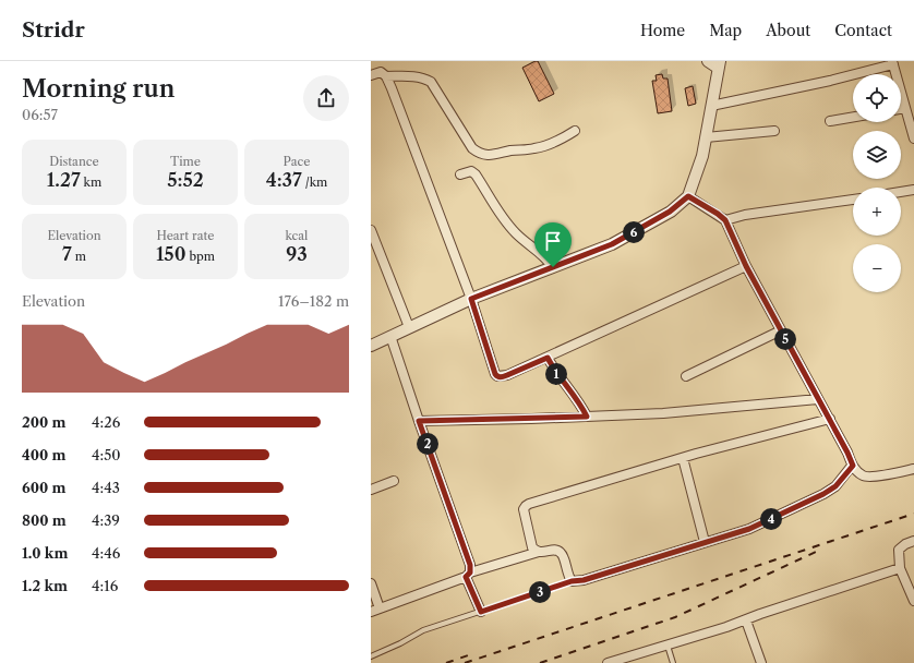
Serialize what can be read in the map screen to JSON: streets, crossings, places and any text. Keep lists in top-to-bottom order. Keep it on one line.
{"page":{"header":"Stridr","nav":["Home","Map","About","Contact"],"heading":["Morning run","06:57"],"map_buttons":["+","−"],"stats":[["Distance","1.27 km"],["Time","5:52"],["Pace","4:37 /km"],["Elevation","7 m"],["Heart rate","150 bpm"],["kcal","93"]],"pins":["6","5","1","2","4","3"],"chart":["Elevation","176–182 m"],"list":[{"name":"200 m","note":"4:26"},{"name":"400 m","note":"4:50"},{"name":"600 m","note":"4:43"},{"name":"800 m","note":"4:39"},{"name":"1.0 km","note":"4:46"},{"name":"1.2 km","note":"4:16"}]}}
